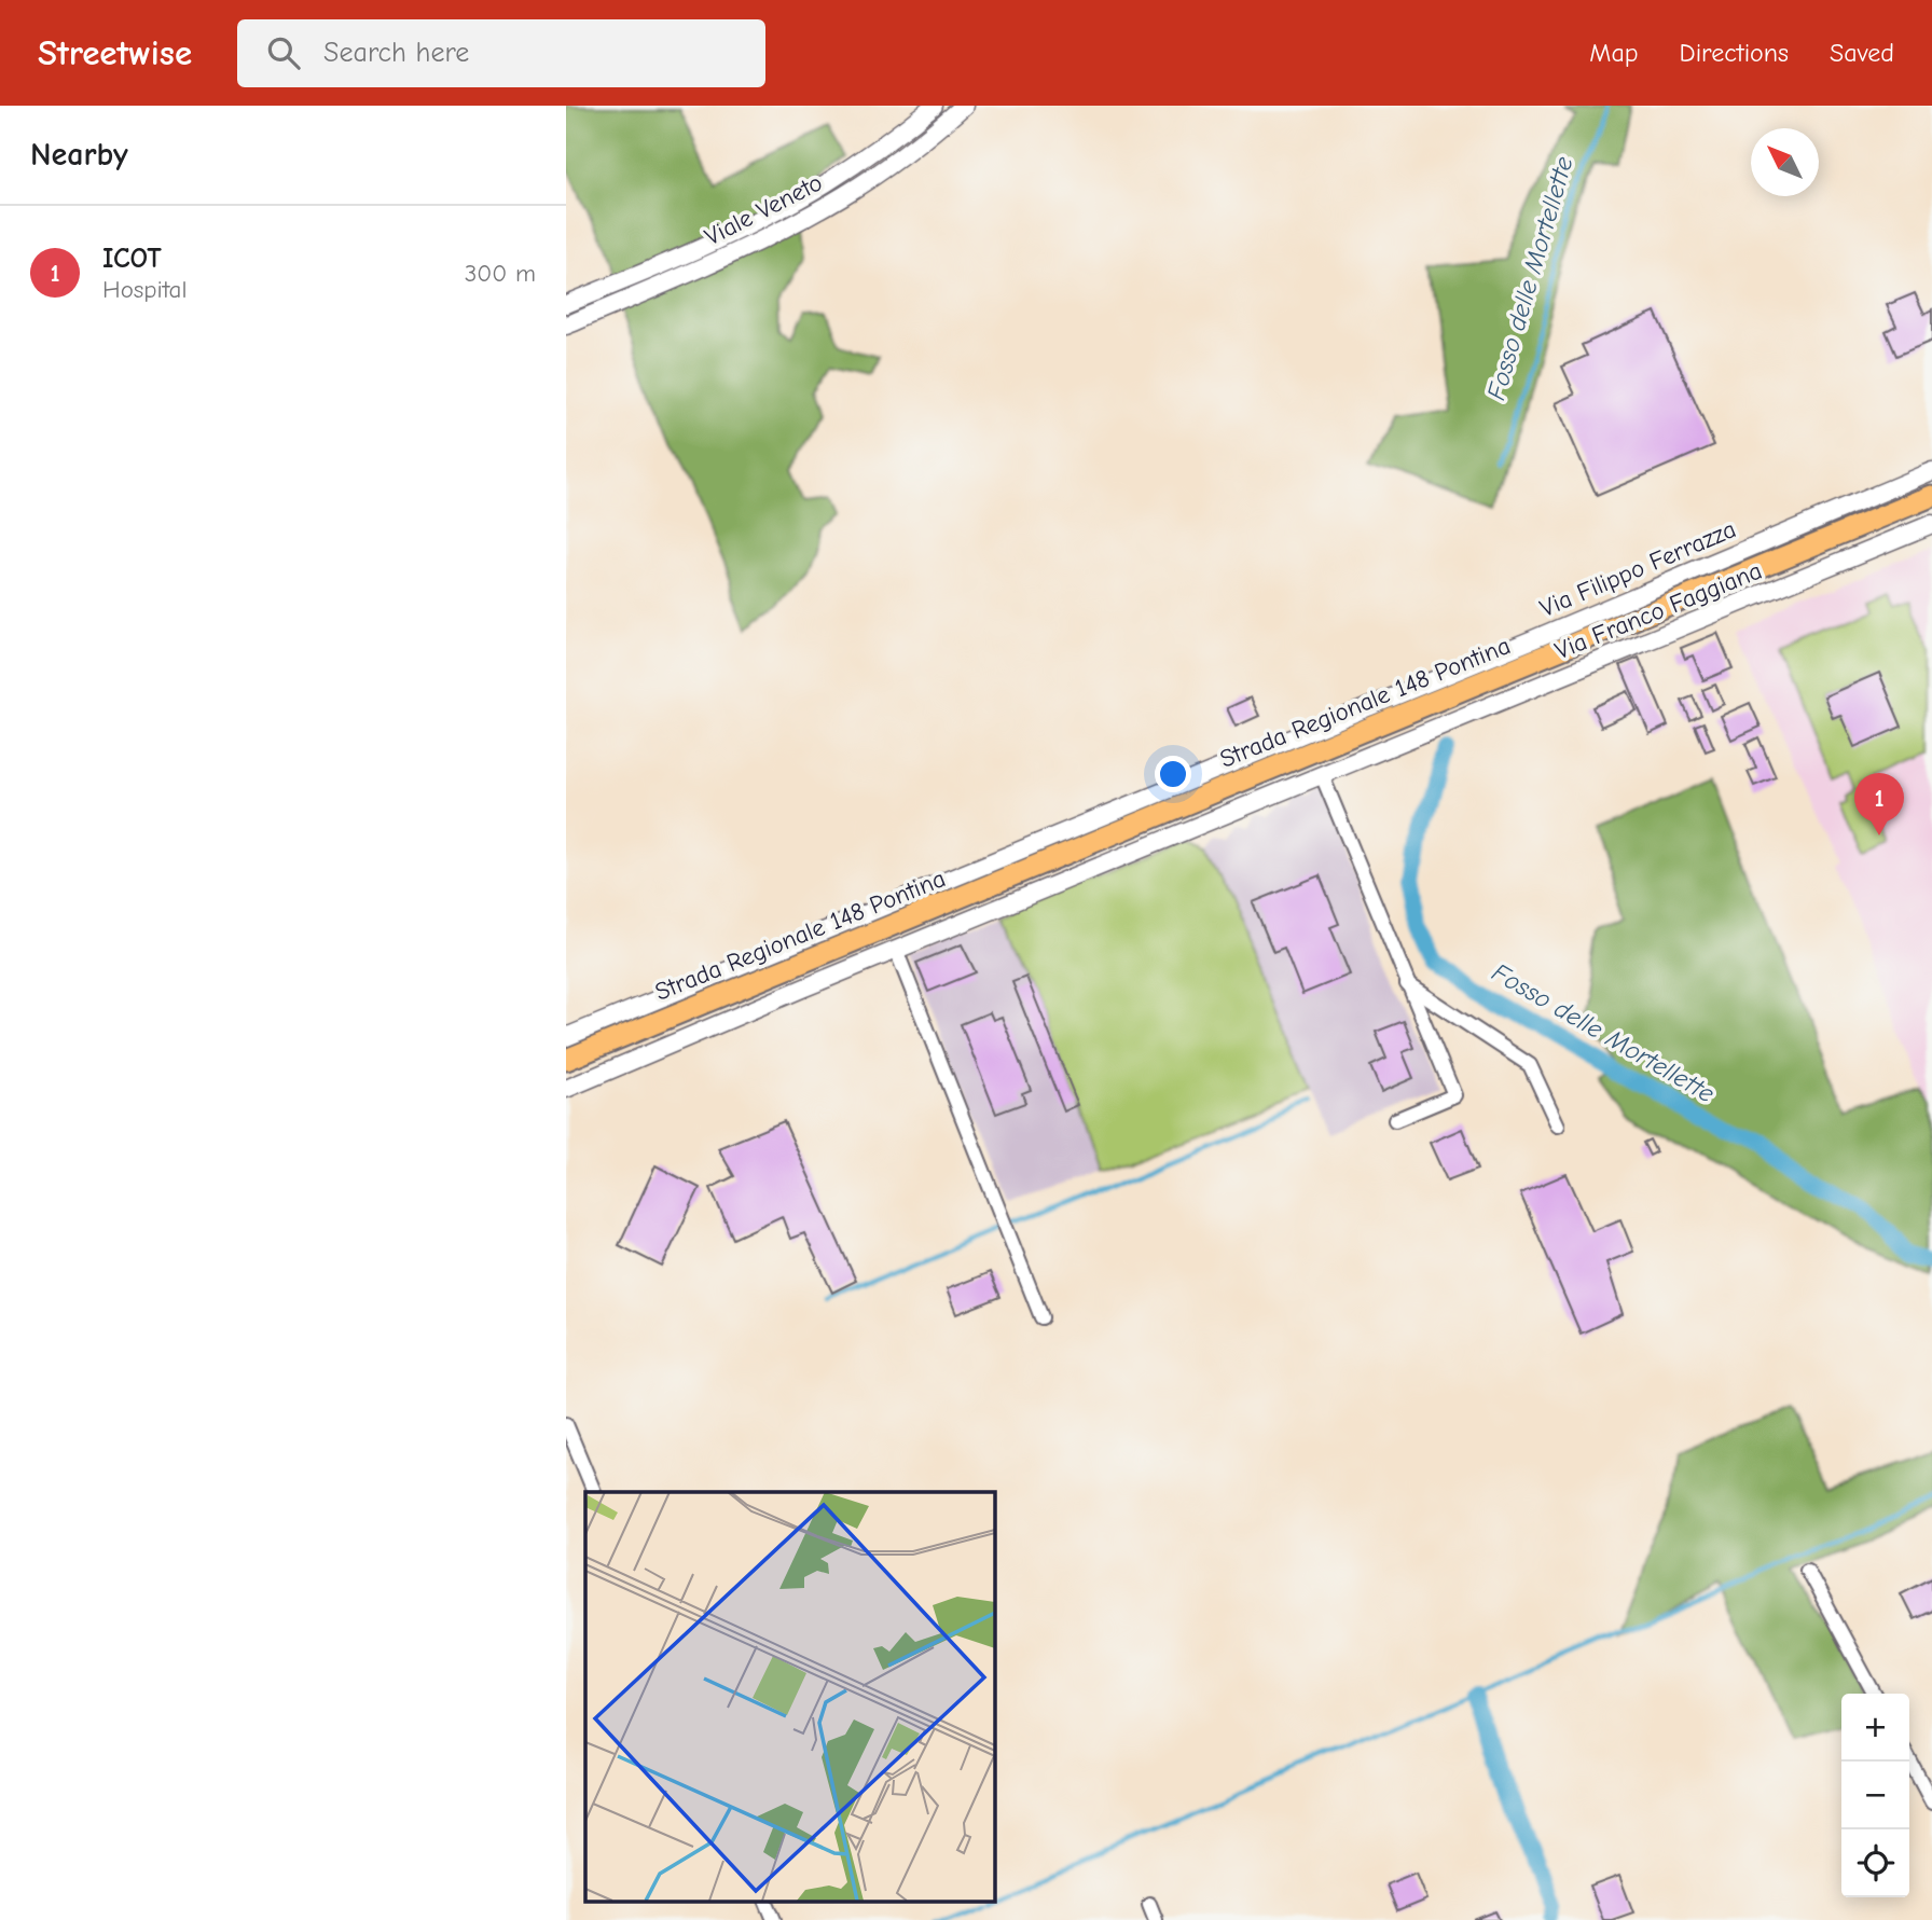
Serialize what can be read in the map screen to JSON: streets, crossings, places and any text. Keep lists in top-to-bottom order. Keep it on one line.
{"streets":{"main road":["Strada Regionale 148 Pontina"],"street":["Viale Veneto","Via Filippo Ferrazza","Via Franco Faggiana"]},"water":["Fosso delle Mortellette"],"north":"top left","page":{"header":"Streetwise","search":"Search here","nav":["Map","Directions","Saved"],"heading":"Nearby","list":[{"mark":"1","name":"ICOT","note":"Hospital","value":"300 m"}],"pins":"1","map_buttons":["+","−"]}}
